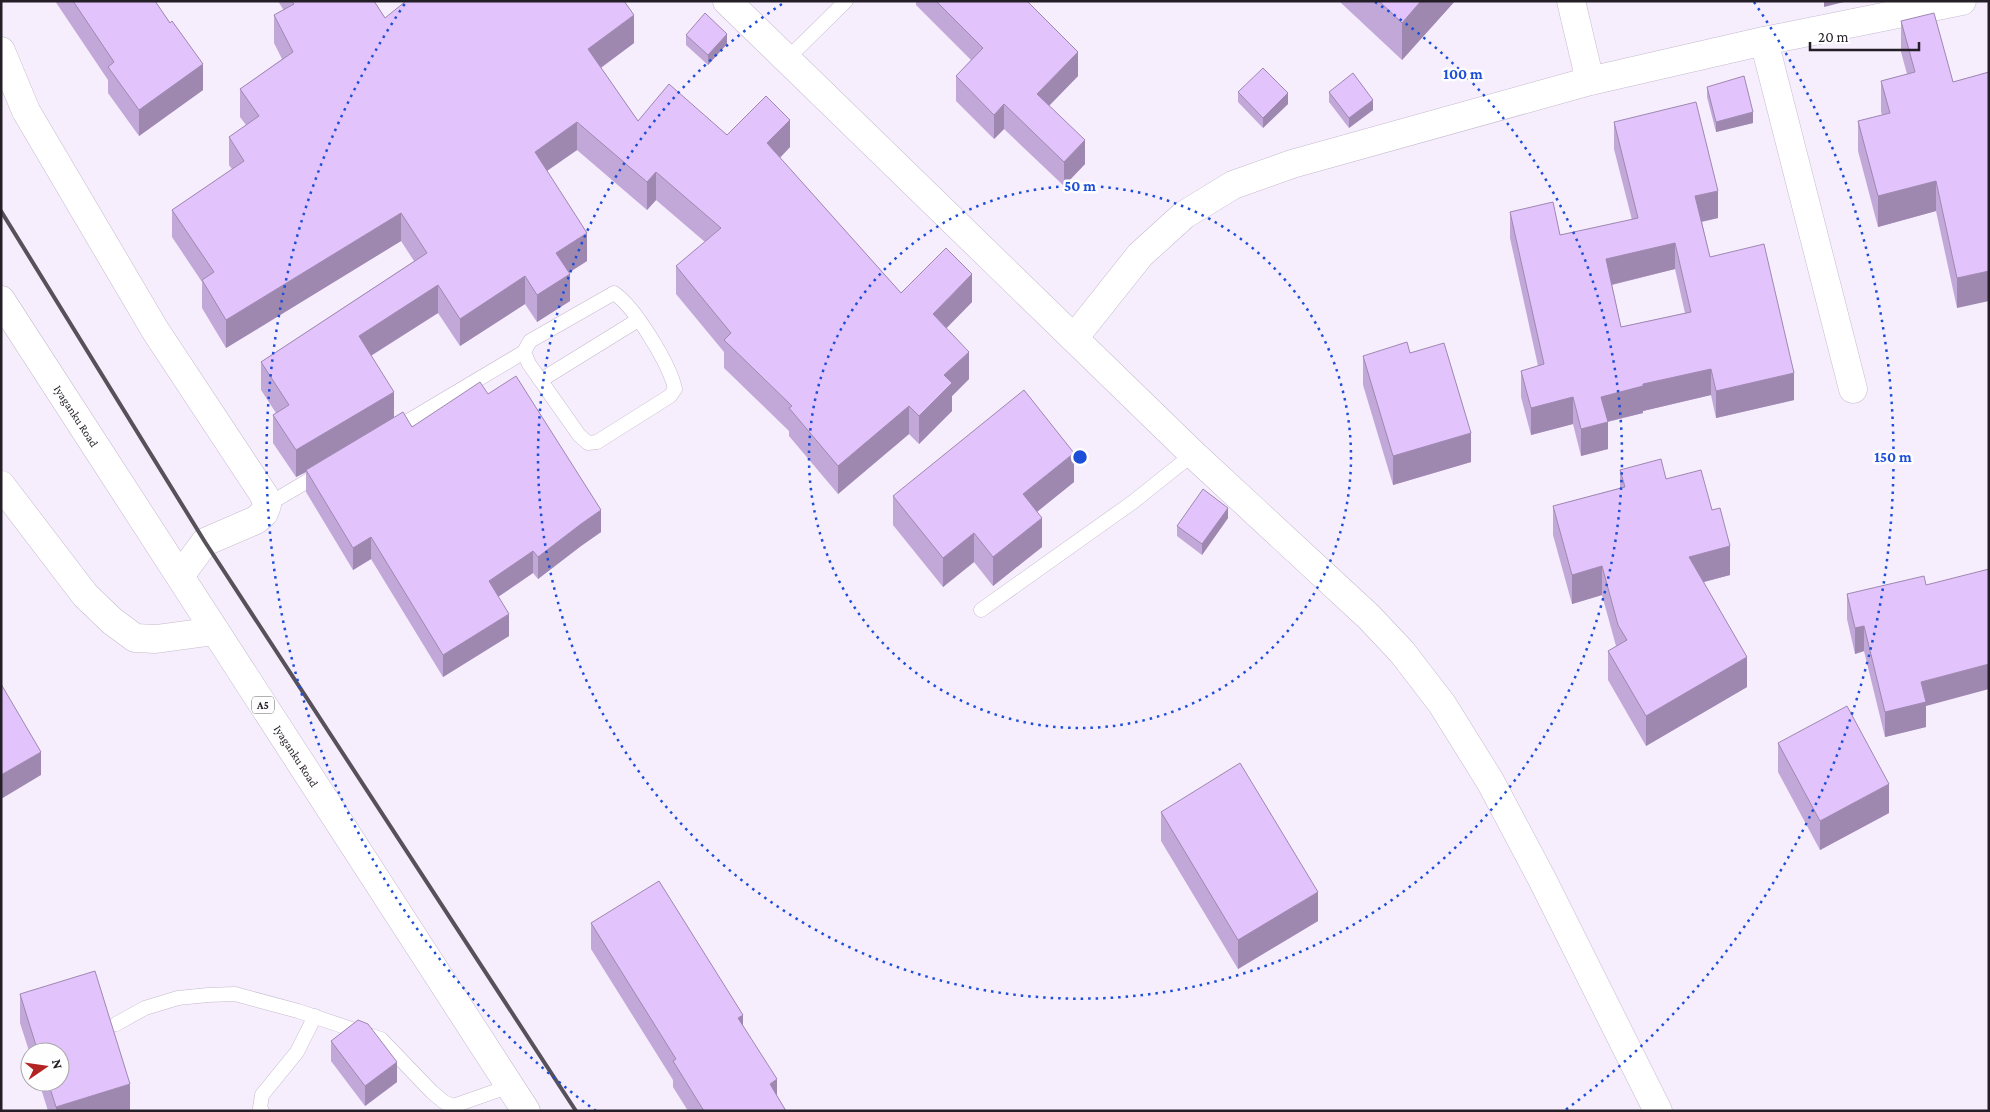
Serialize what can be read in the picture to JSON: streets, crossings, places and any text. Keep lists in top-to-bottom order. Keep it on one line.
{"streets":{"main road":["Iyaganku Road","A5"]},"scale_bar":"20 m","north":"right","rings":["100 m","50 m","150 m"]}
